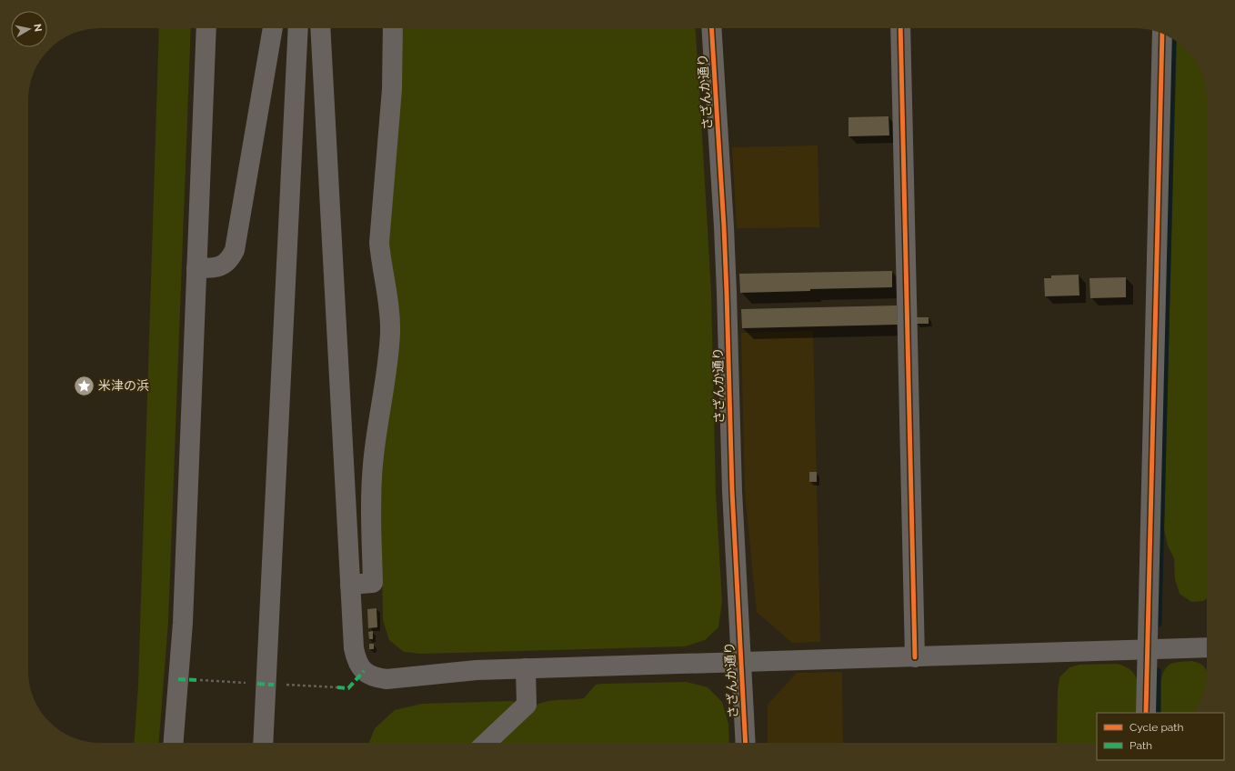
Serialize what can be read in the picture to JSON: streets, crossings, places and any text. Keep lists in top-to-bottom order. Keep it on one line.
{"streets":{"street":["さざんか通り"]},"places":{"place":["米津の浜"]},"legend":["Cycle path","Path"],"north":"right"}
